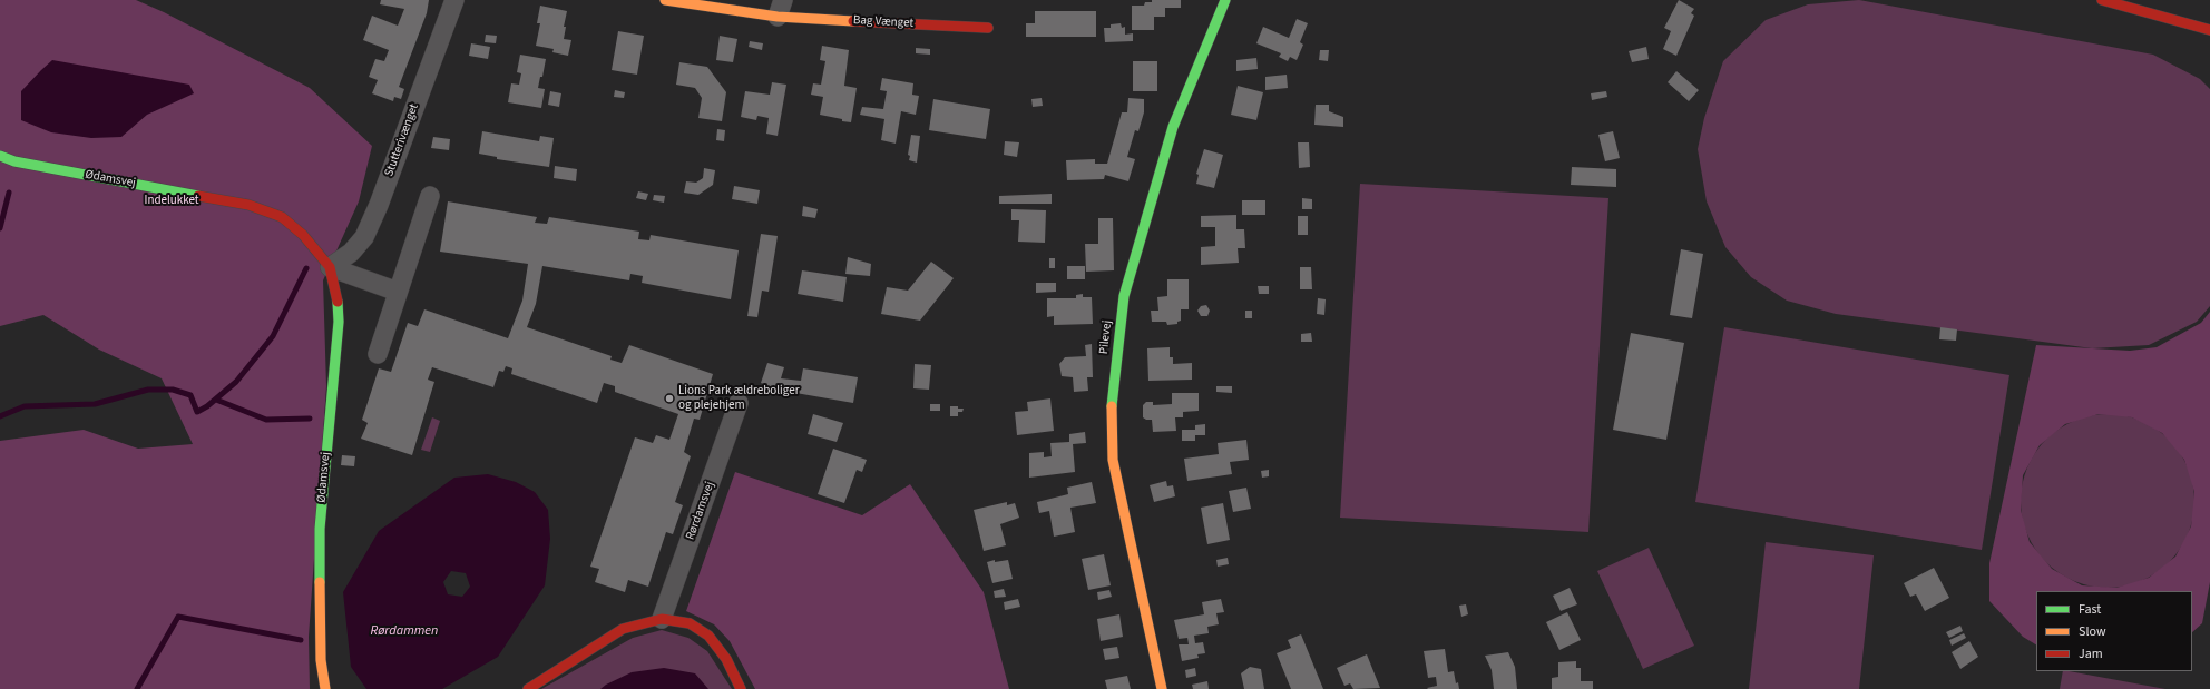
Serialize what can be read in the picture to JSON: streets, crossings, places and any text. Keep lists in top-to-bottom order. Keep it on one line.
{"streets":{"street":["Bag Vænget","Stutterivænget","Ødamsvej","Pilevej","Rørdamsvej"]},"crossings":[["Stutterivænget","Ødamsvej"]],"water":["Rørdammen"],"parks":["Indelukket"],"places":["Lions Park ældreboliger og plejehjem"],"legend":["Fast","Slow","Jam"]}
